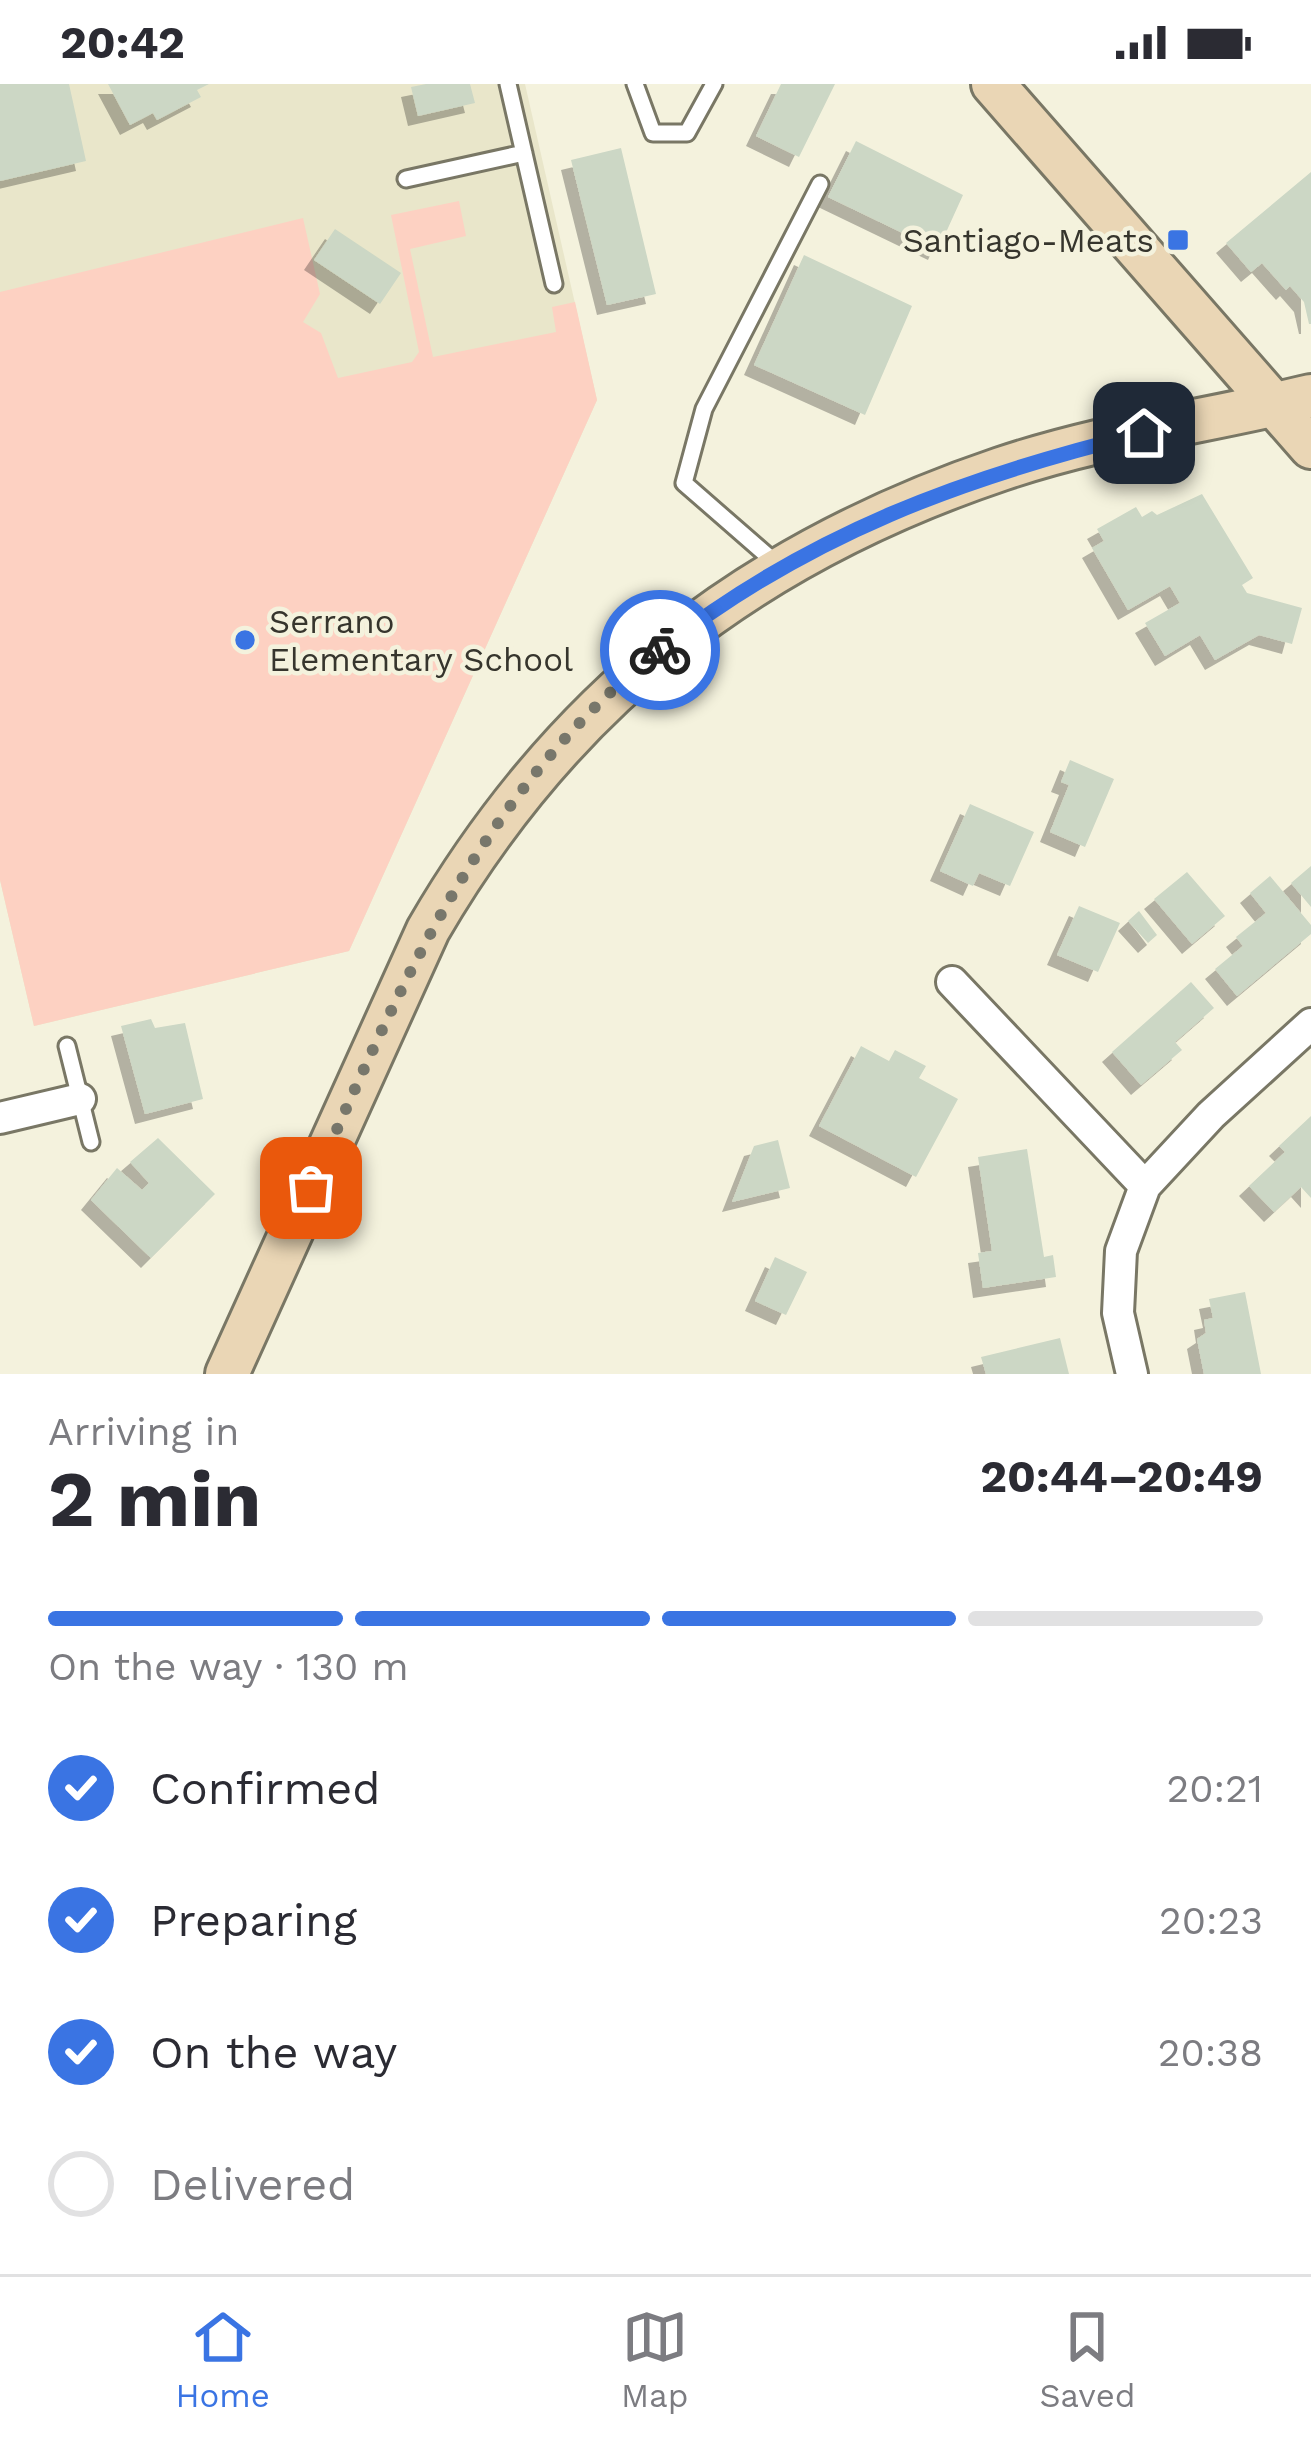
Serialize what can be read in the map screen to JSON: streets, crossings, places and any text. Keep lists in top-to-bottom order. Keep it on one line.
{"places":{"transit":["Santiago-Meats"],"other":["Serrano Elementary School"]},"page":{"status":"20:42","heading":["2 min","Arriving in","20:44–20:49"],"bar":"On the way · 130 m","list":[["Confirmed","20:21"],["Preparing","20:23"],["On the way","20:38"],"Delivered"],"tabs":["Home","Map","Saved"]}}
